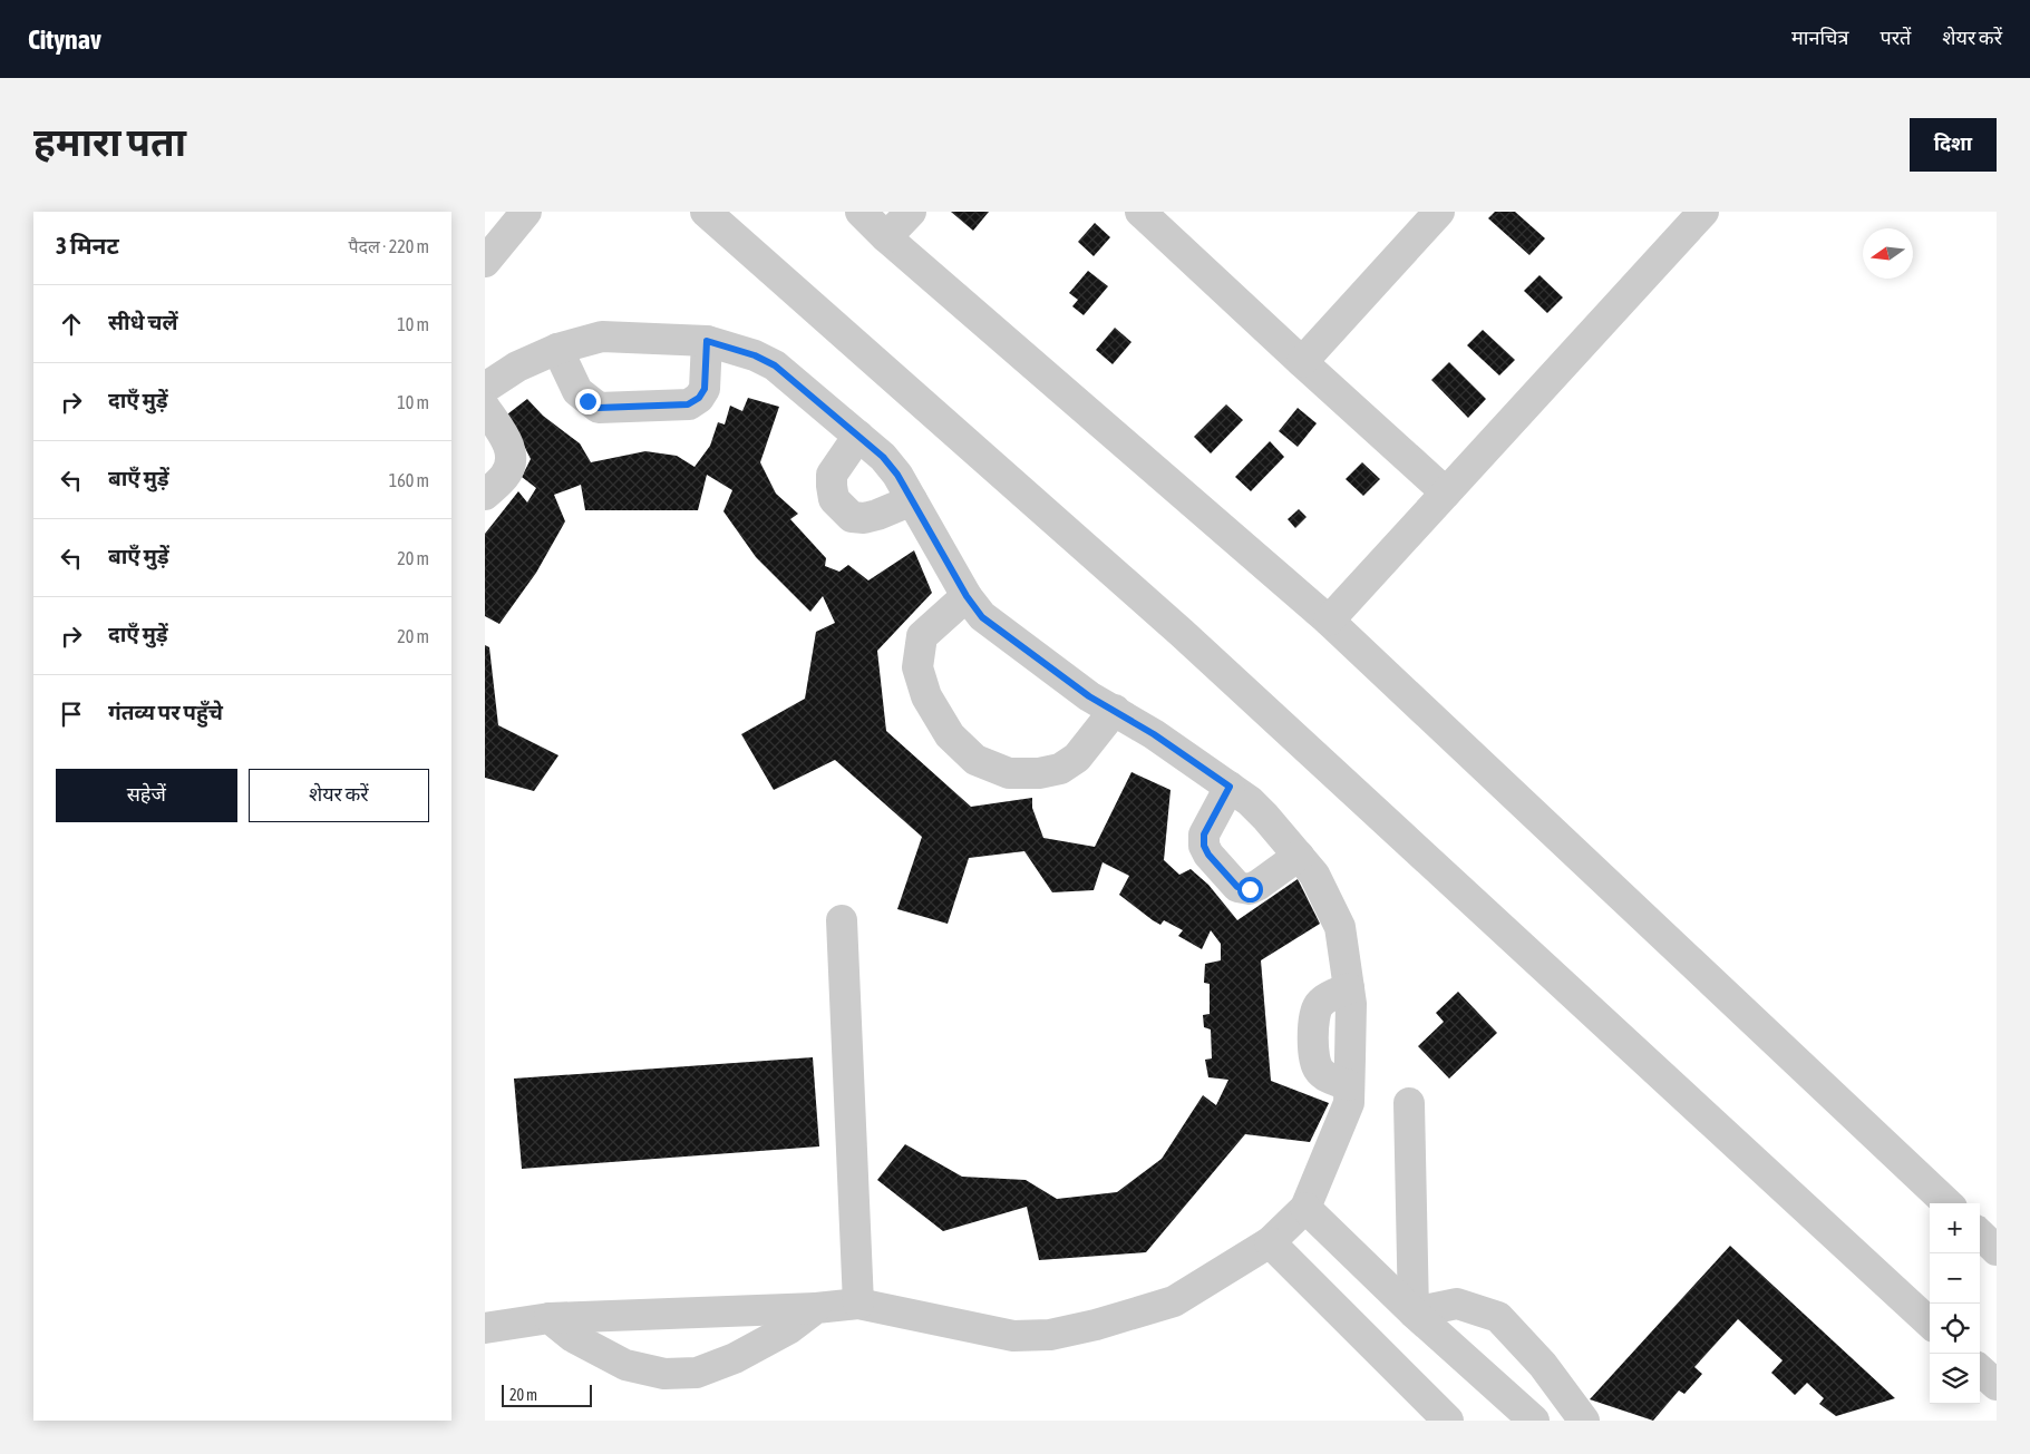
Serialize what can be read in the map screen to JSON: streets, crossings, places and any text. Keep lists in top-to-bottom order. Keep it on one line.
{"scale_bar":"20 m","north":"left","page":{"header":"Citynav","nav":["मानचित्र","परतें","शेयर करें"],"buttons":["दिशा",["सहेजें","शेयर करें"]],"title":"हमारा पता","heading":["3 मिनट","पैदल · 220 m"],"list":[["सीधे चलें","10 m"],["दाएँ मुड़ें","10 m"],["बाएँ मुड़ें","160 m"],["बाएँ मुड़ें","20 m"],["दाएँ मुड़ें","20 m"],"गंतव्य पर पहुँचे"],"map_buttons":["+","−"],"scale":"20 m"}}
